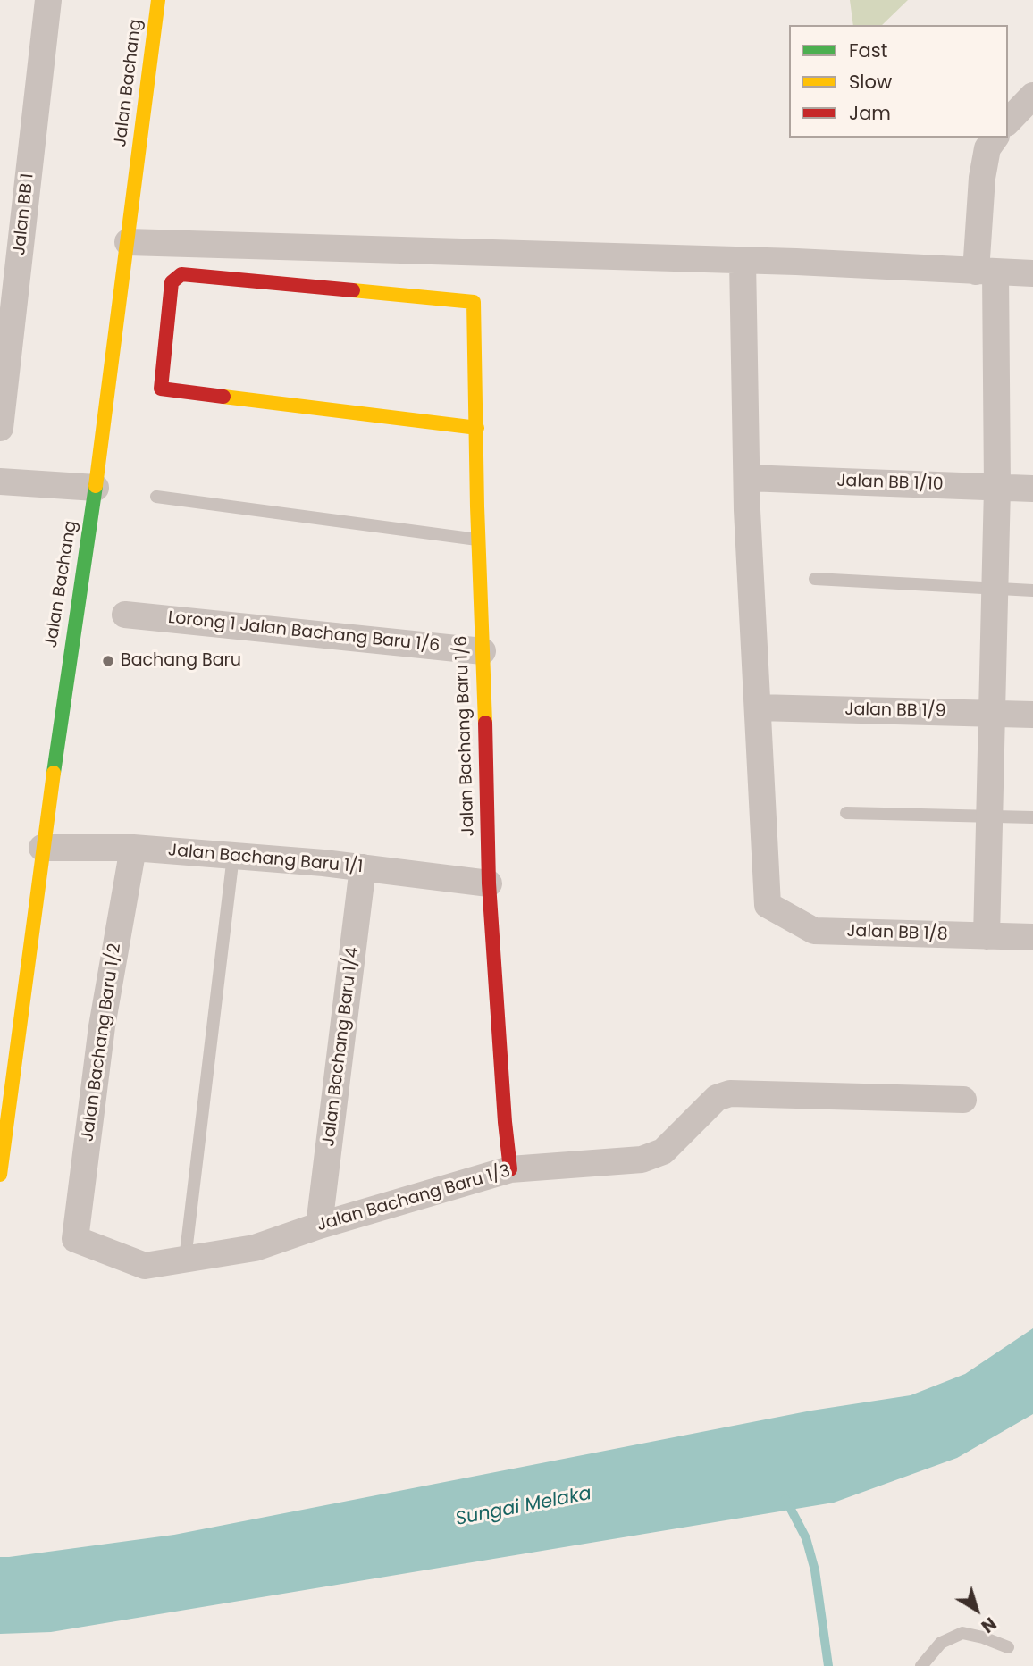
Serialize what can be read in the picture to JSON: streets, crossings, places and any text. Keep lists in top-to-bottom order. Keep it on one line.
{"streets":{"street":["Jalan Bachang","Jalan BB 1","Jalan BB 1/10","Lorong 1 Jalan Bachang Baru 1/6","Jalan BB 1/9","Jalan Bachang Baru 1/6","Jalan Bachang Baru 1/1","Jalan BB 1/8","Jalan Bachang Baru 1/2","Jalan Bachang Baru 1/4","Jalan Bachang Baru 1/3"]},"crossings":[["Jalan Bachang","Jalan Bachang Baru 1/1"],["Lorong 1 Jalan Bachang Baru 1/6","Jalan Bachang Baru 1/6"],["Jalan BB 1/9","Jalan BB 1/8"],["Jalan Bachang Baru 1/6","Jalan Bachang Baru 1/1"],["Jalan Bachang Baru 1/6","Jalan Bachang Baru 1/3"],["Jalan Bachang Baru 1/1","Jalan Bachang Baru 1/2"],["Jalan Bachang Baru 1/1","Jalan Bachang Baru 1/4"],["Jalan Bachang Baru 1/2","Jalan Bachang Baru 1/3"],["Jalan Bachang Baru 1/4","Jalan Bachang Baru 1/3"]],"water":["Sungai Melaka"],"places":["Bachang Baru"],"legend":["Fast","Slow","Jam"],"north":"bottom right"}
